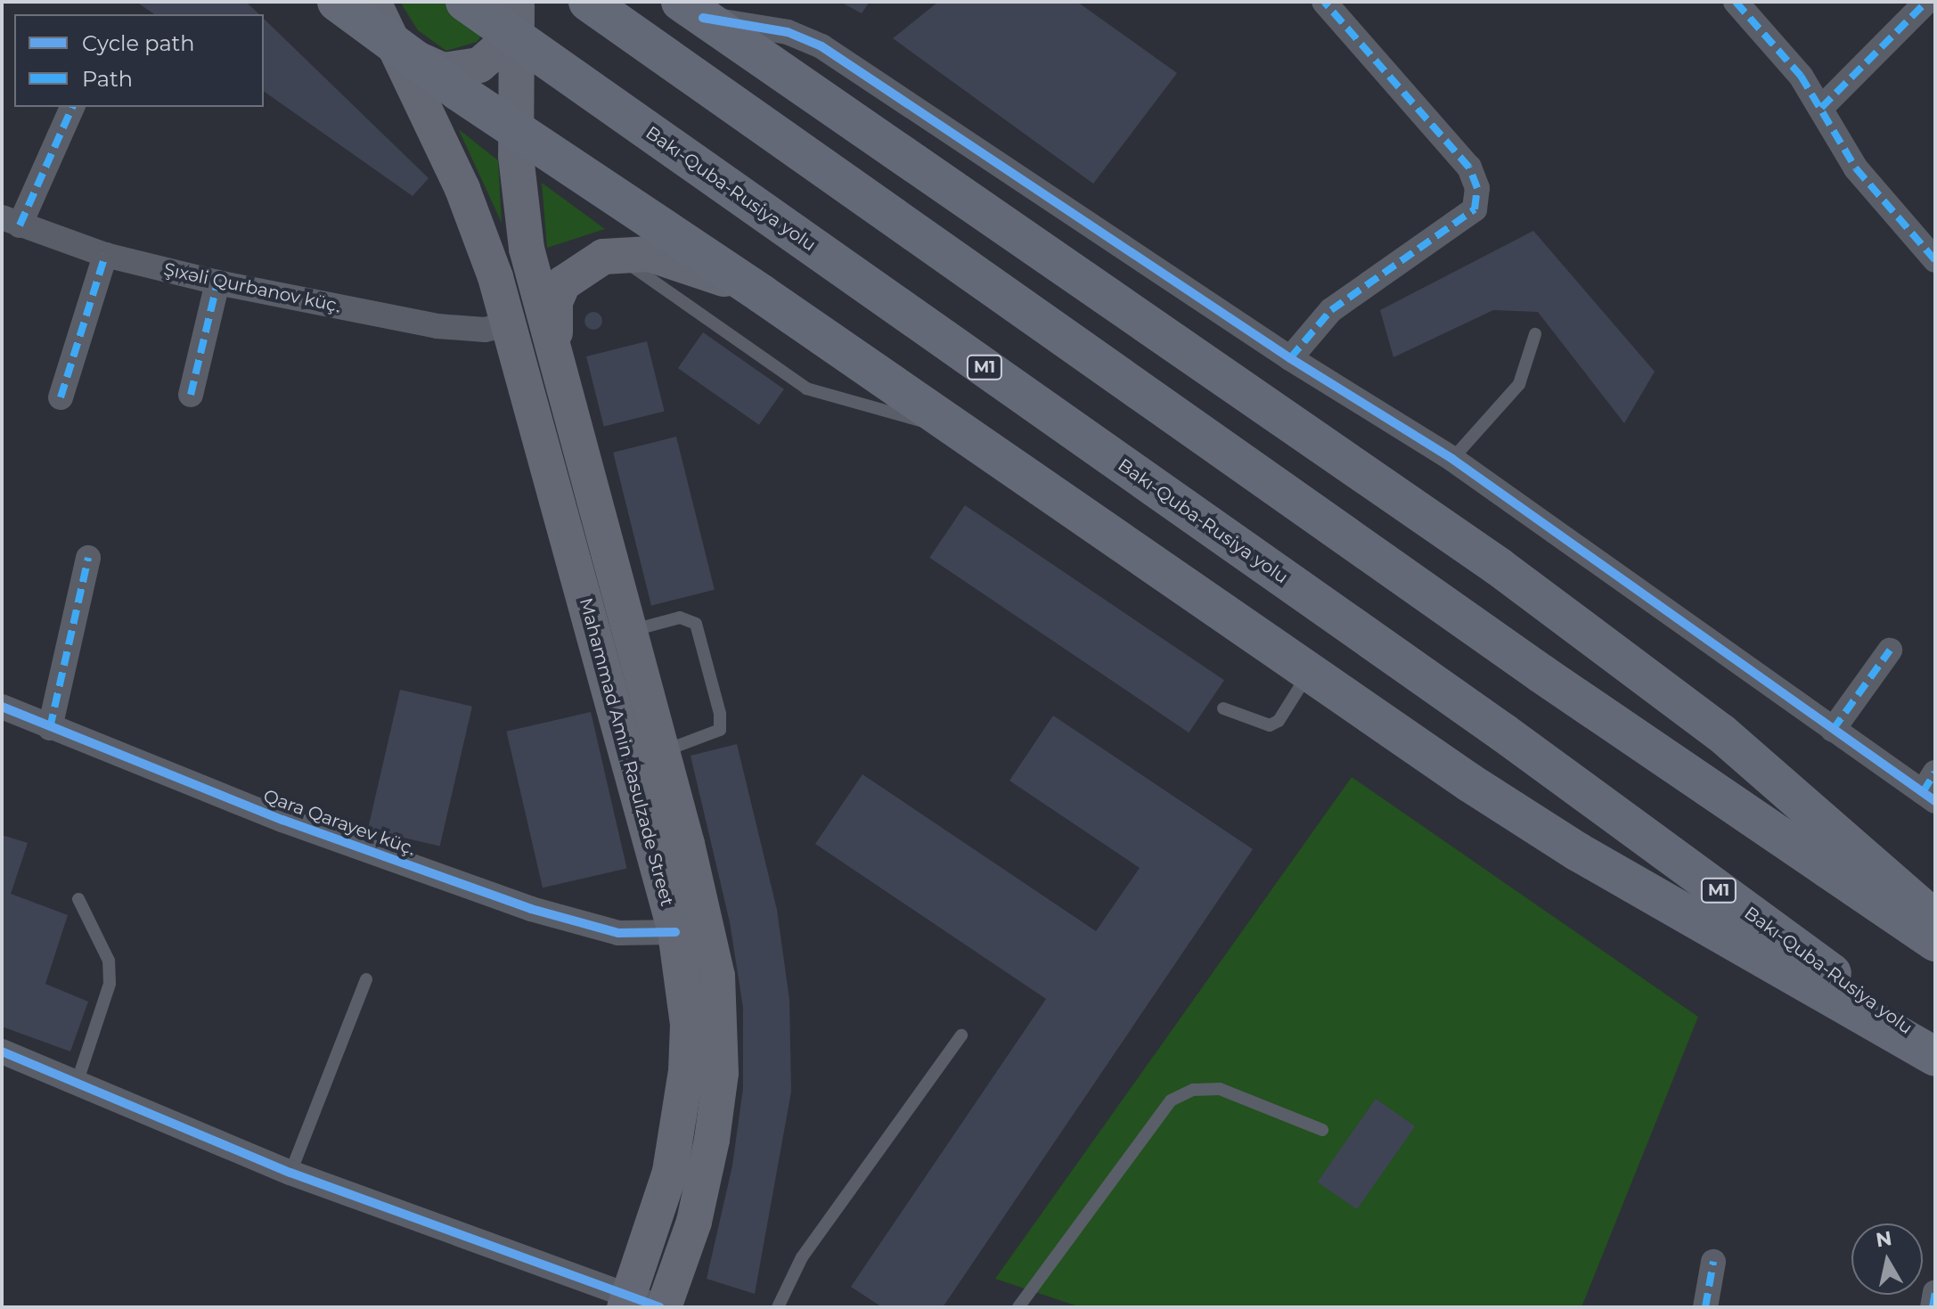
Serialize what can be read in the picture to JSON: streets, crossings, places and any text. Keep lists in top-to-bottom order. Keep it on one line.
{"streets":{"highway":["Bakı-Quba-Rusiya yolu","M1"],"main road":["Mahammad Amin Rasulzade Street"],"street":["Şıxəli Qurbanov küç.","Qara Qarayev küç."]},"crossings":[["Şıxəli Qurbanov küç.","Mahammad Amin Rasulzade Street"],["Mahammad Amin Rasulzade Street","Qara Qarayev küç."]],"legend":["Cycle path","Path"],"north":"top"}
